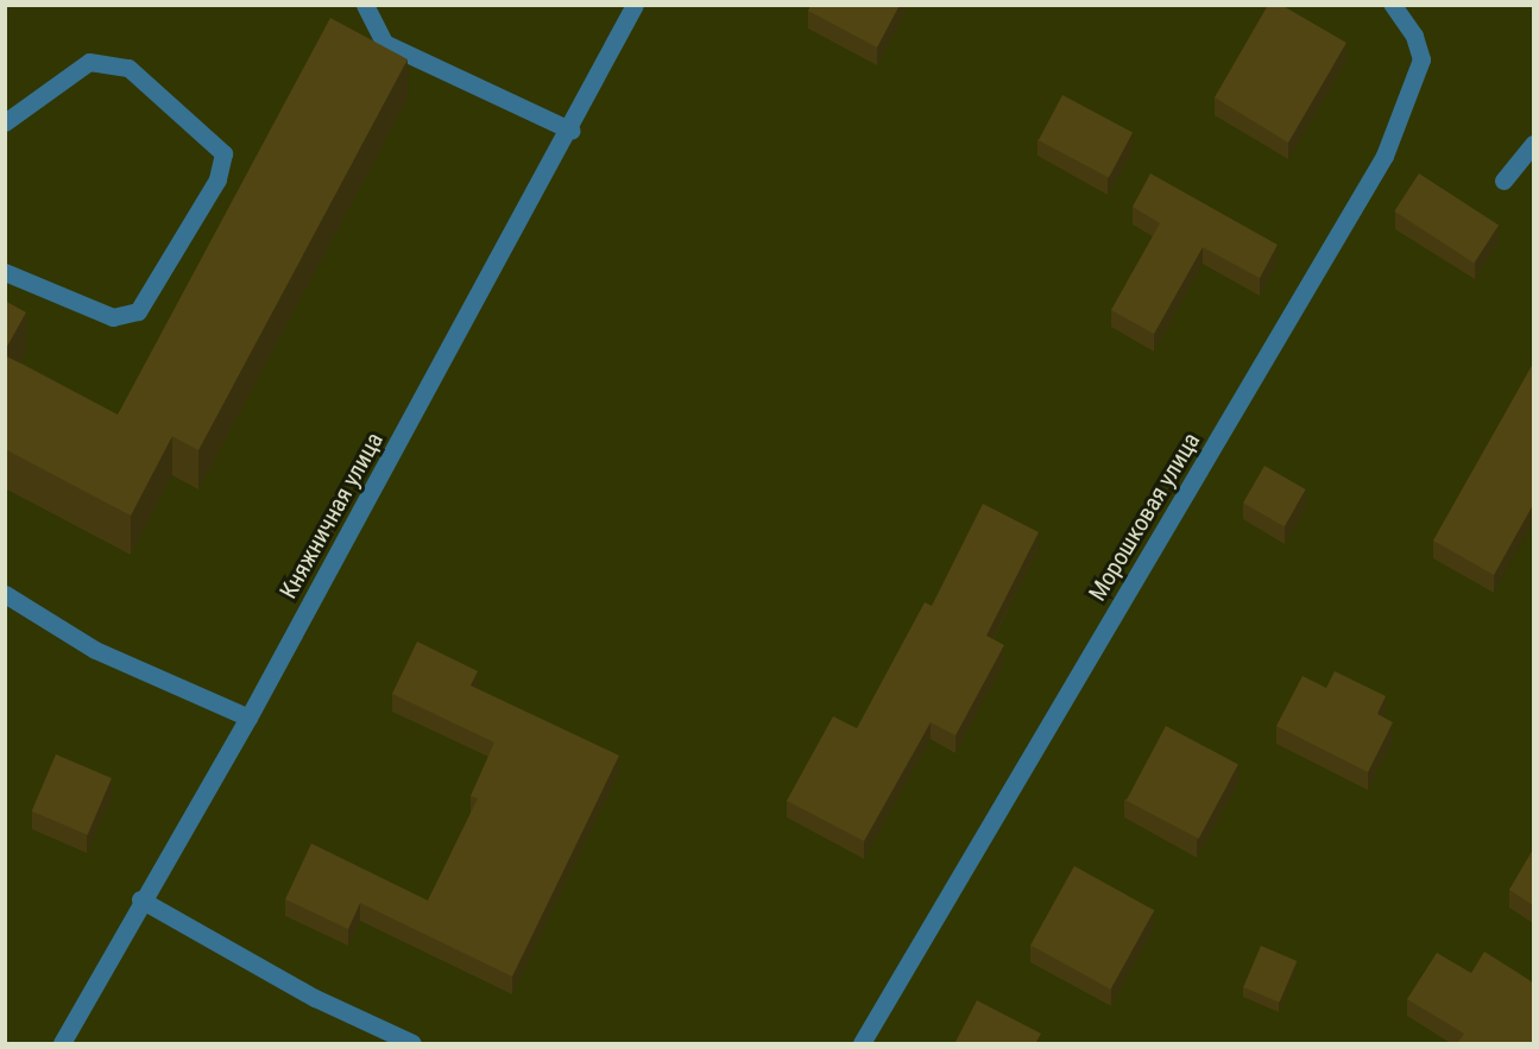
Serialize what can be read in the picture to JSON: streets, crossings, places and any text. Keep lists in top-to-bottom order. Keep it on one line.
{"streets":{"street":["Княжничная улица","Морошковая улица"]}}
